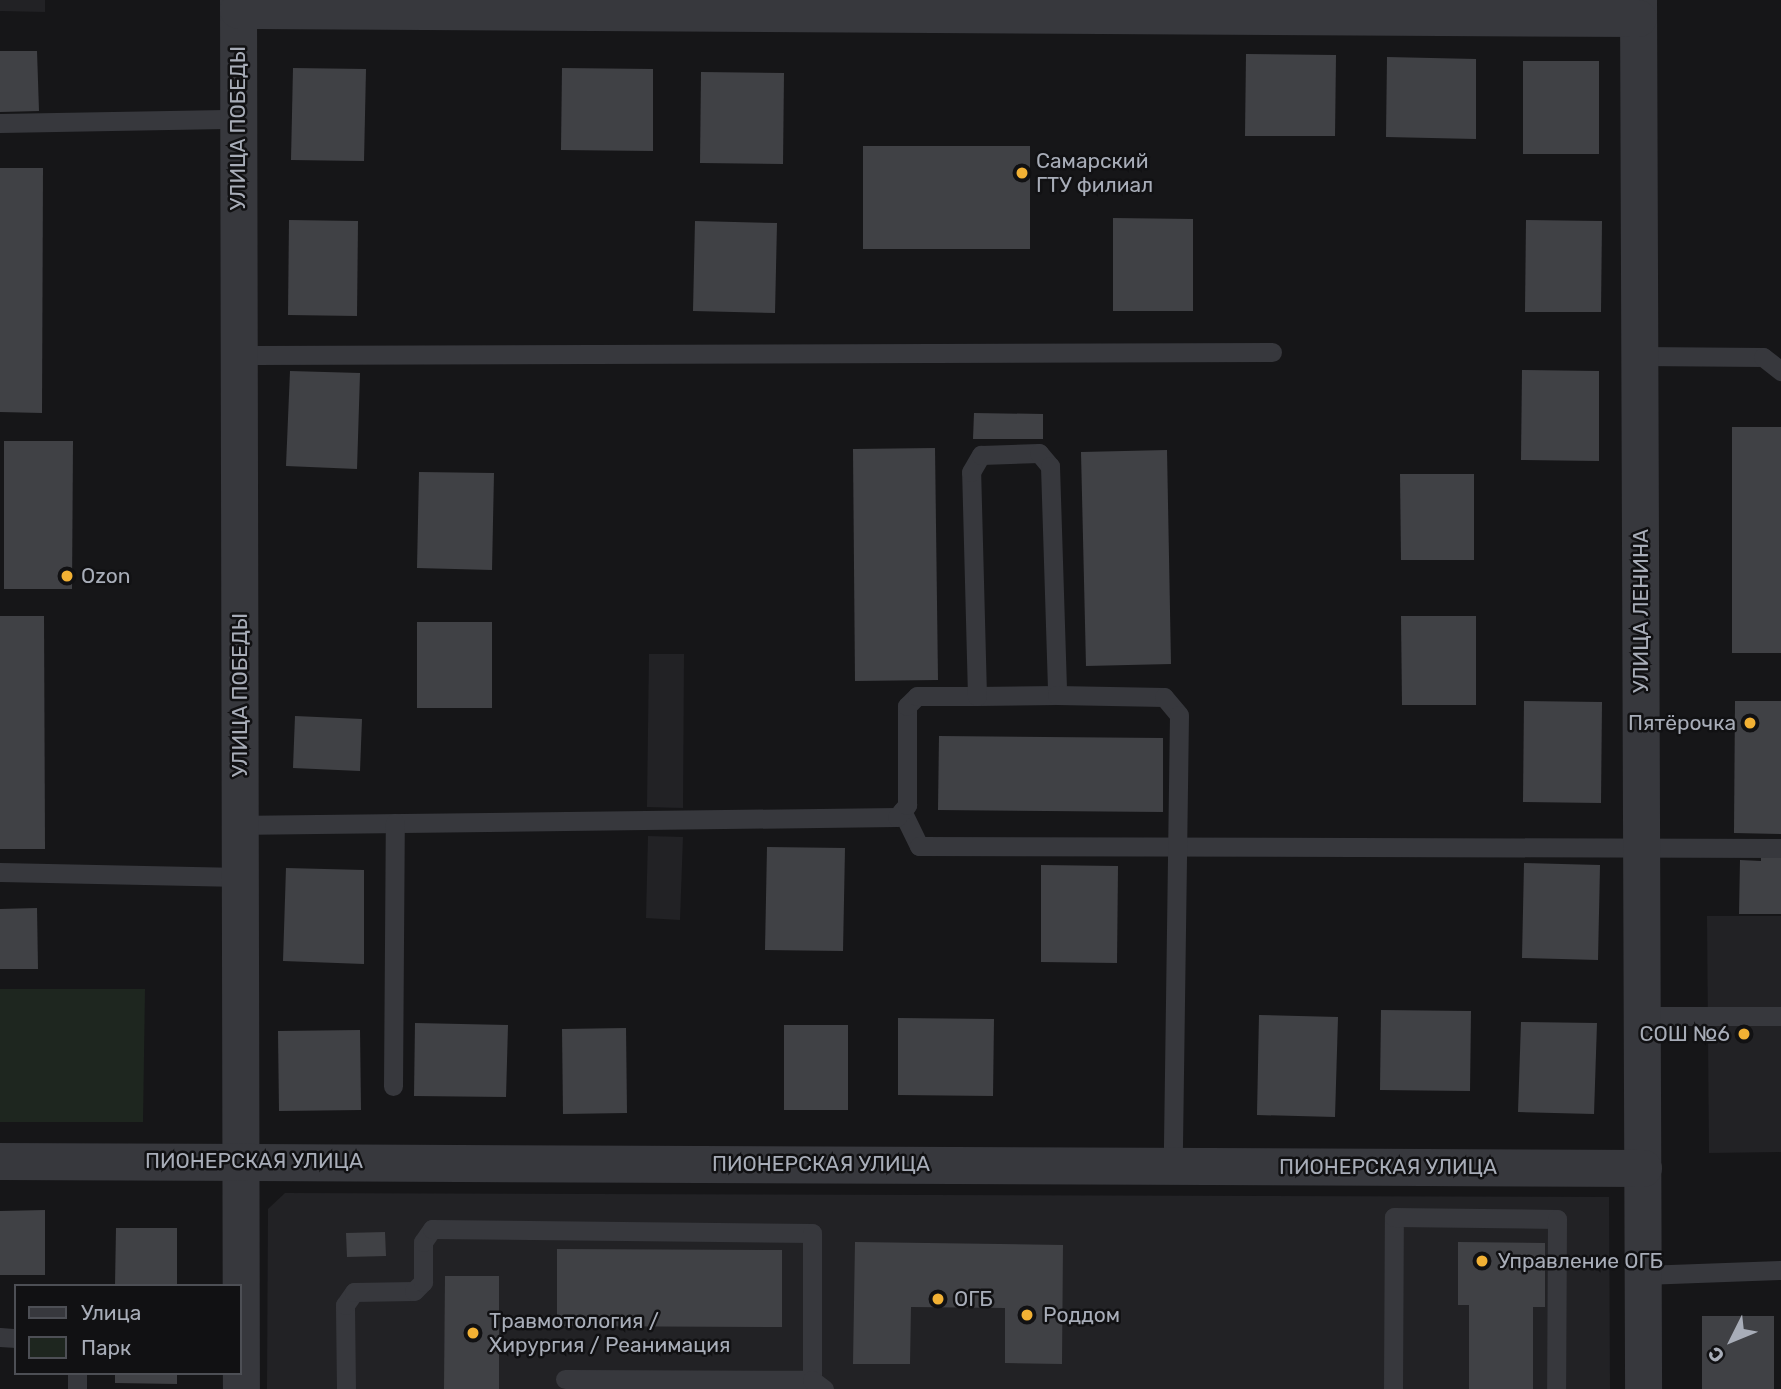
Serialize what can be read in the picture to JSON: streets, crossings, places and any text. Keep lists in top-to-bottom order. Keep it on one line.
{"streets":{"street":["УЛИЦА ПОБЕДЫ","УЛИЦА ЛЕНИНА","ПИОНЕРСКАЯ УЛИЦА"]},"crossings":[["УЛИЦА ПОБЕДЫ","ПИОНЕРСКАЯ УЛИЦА"],["УЛИЦА ЛЕНИНА","ПИОНЕРСКАЯ УЛИЦА"]],"places":["Самарский ГТУ филиал","Ozon","Пятёрочка","СОШ №6","Управление ОГБ","ОГБ","Роддом","Травмотология / Хирургия / Реанимация"],"legend":["Улица","Парк"],"north":"bottom left"}
